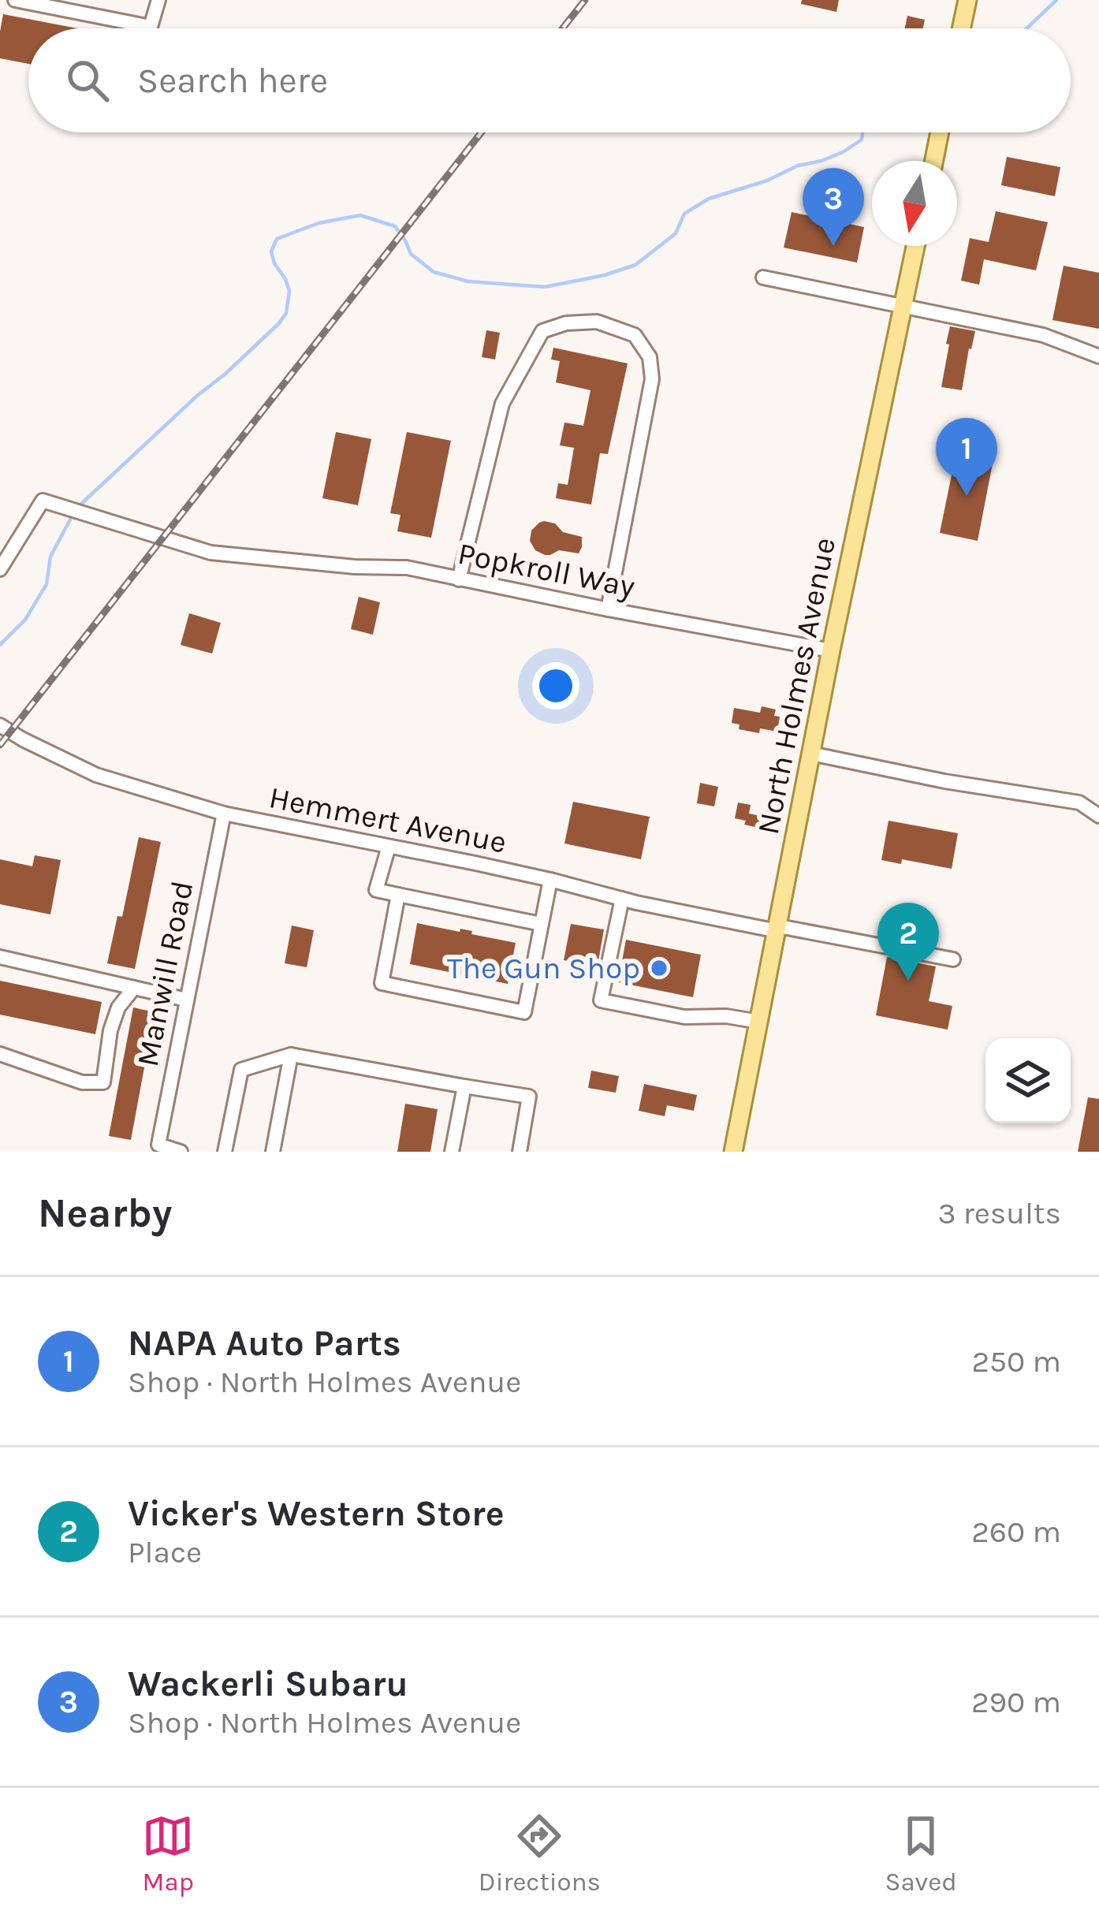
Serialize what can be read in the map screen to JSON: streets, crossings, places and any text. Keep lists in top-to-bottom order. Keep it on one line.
{"streets":{"main road":["North Holmes Avenue"],"street":["Popkroll Way","Hemmert Avenue","Manwill Road"]},"crossings":[["Popkroll Way","North Holmes Avenue"],["North Holmes Avenue","Hemmert Avenue"],["Hemmert Avenue","Manwill Road"]],"places":["The Gun Shop"],"north":"bottom","page":{"search":"Search here","pins":["3","1","2"],"heading":["Nearby","3 results"],"list":[{"mark":"1","name":"NAPA Auto Parts","note":"Shop · North Holmes Avenue","value":"250 m"},{"mark":"2","name":"Vicker's Western Store","note":"Place","value":"260 m"},{"mark":"3","name":"Wackerli Subaru","note":"Shop · North Holmes Avenue","value":"290 m"}],"nav":["Map","Directions","Saved"]}}
